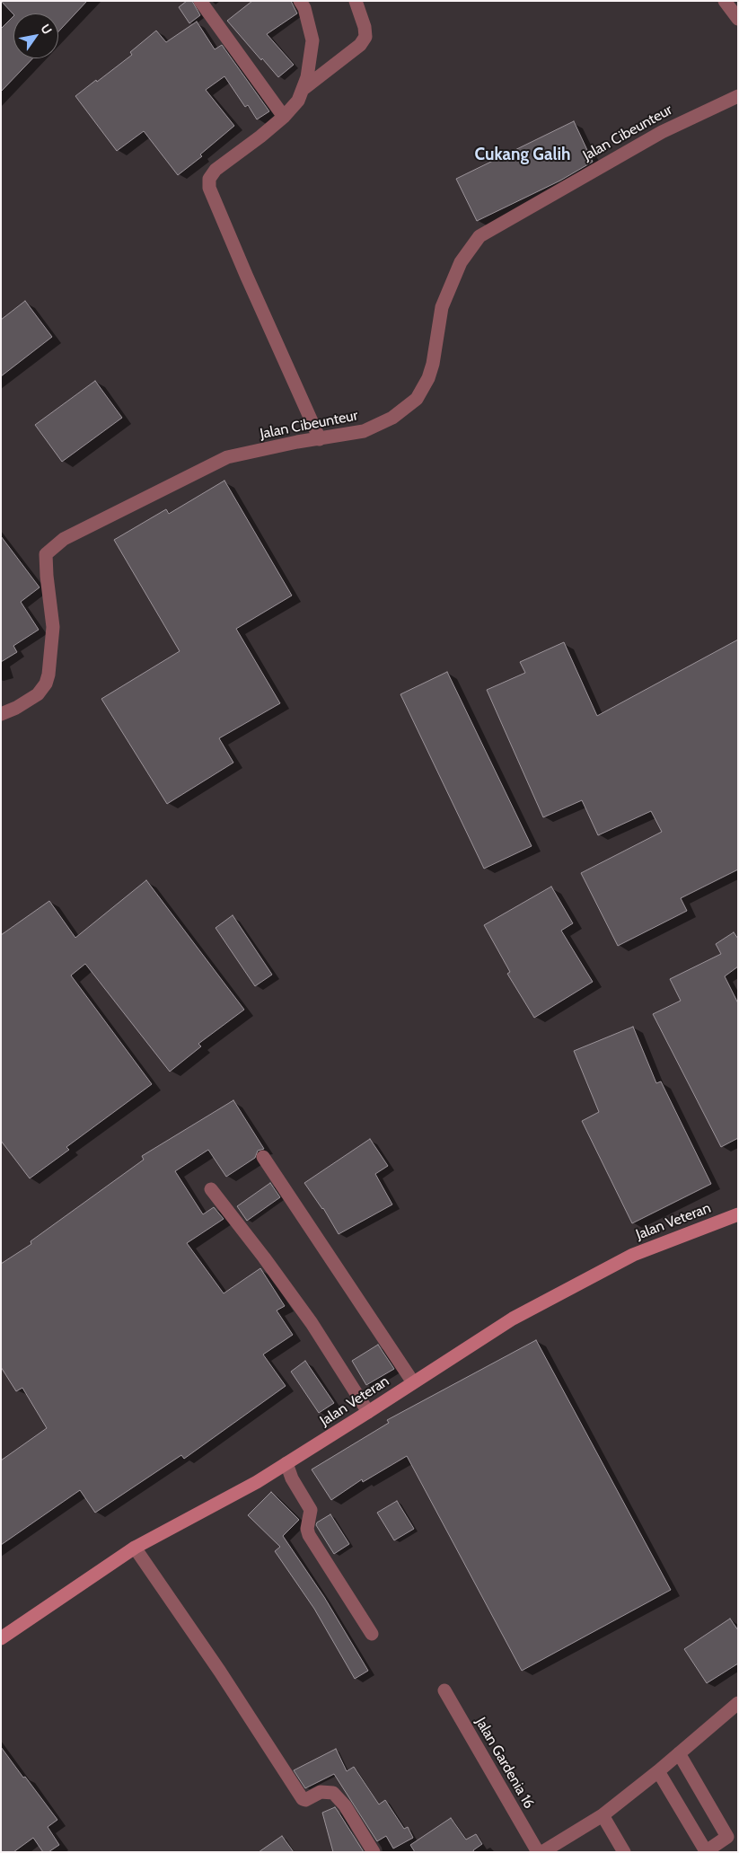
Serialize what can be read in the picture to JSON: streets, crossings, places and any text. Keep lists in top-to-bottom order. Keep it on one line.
{"streets":{"main road":["Jalan Veteran"],"street":["Jalan Cibeunteur","Jalan Gardenia 16"]},"districts":["Cukang Galih"],"north":"top right"}
